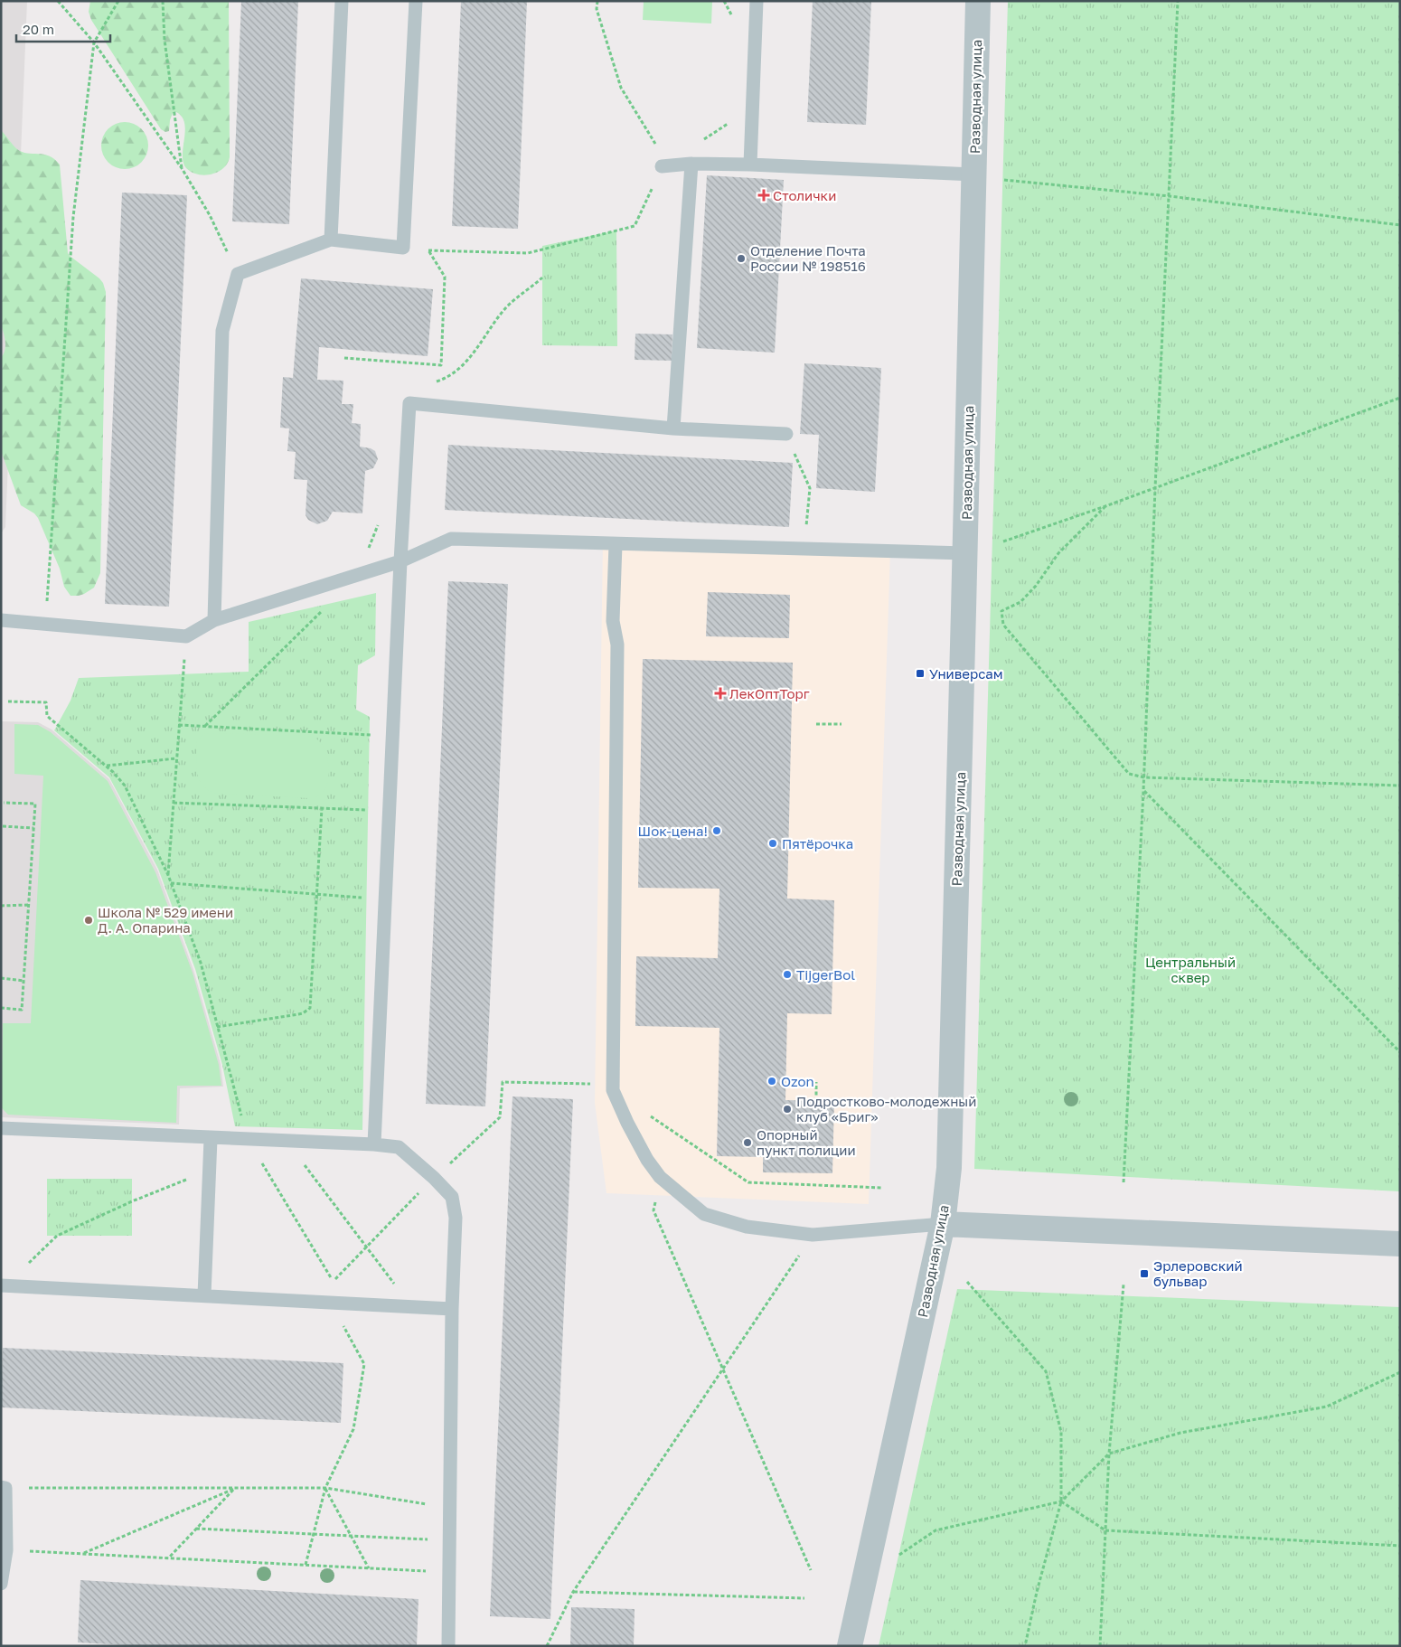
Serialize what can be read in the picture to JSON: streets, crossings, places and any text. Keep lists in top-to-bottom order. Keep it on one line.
{"streets":{"street":["Разводная улица"]},"parks":["Центральный сквер"],"places":{"health":["Столички","ЛекОптТорг"],"other":["Отделение Почта России № 198516","Шок-цена!","Пятёрочка","Школа № 529 имени Д. А. Опарина","TijgerBol","Ozon","Подростково-молодежный клуб «Бриг»","Опорный пункт полиции"],"transit":["Универсам","Эрлеровский бульвар"]},"scale_bar":"20 m"}
